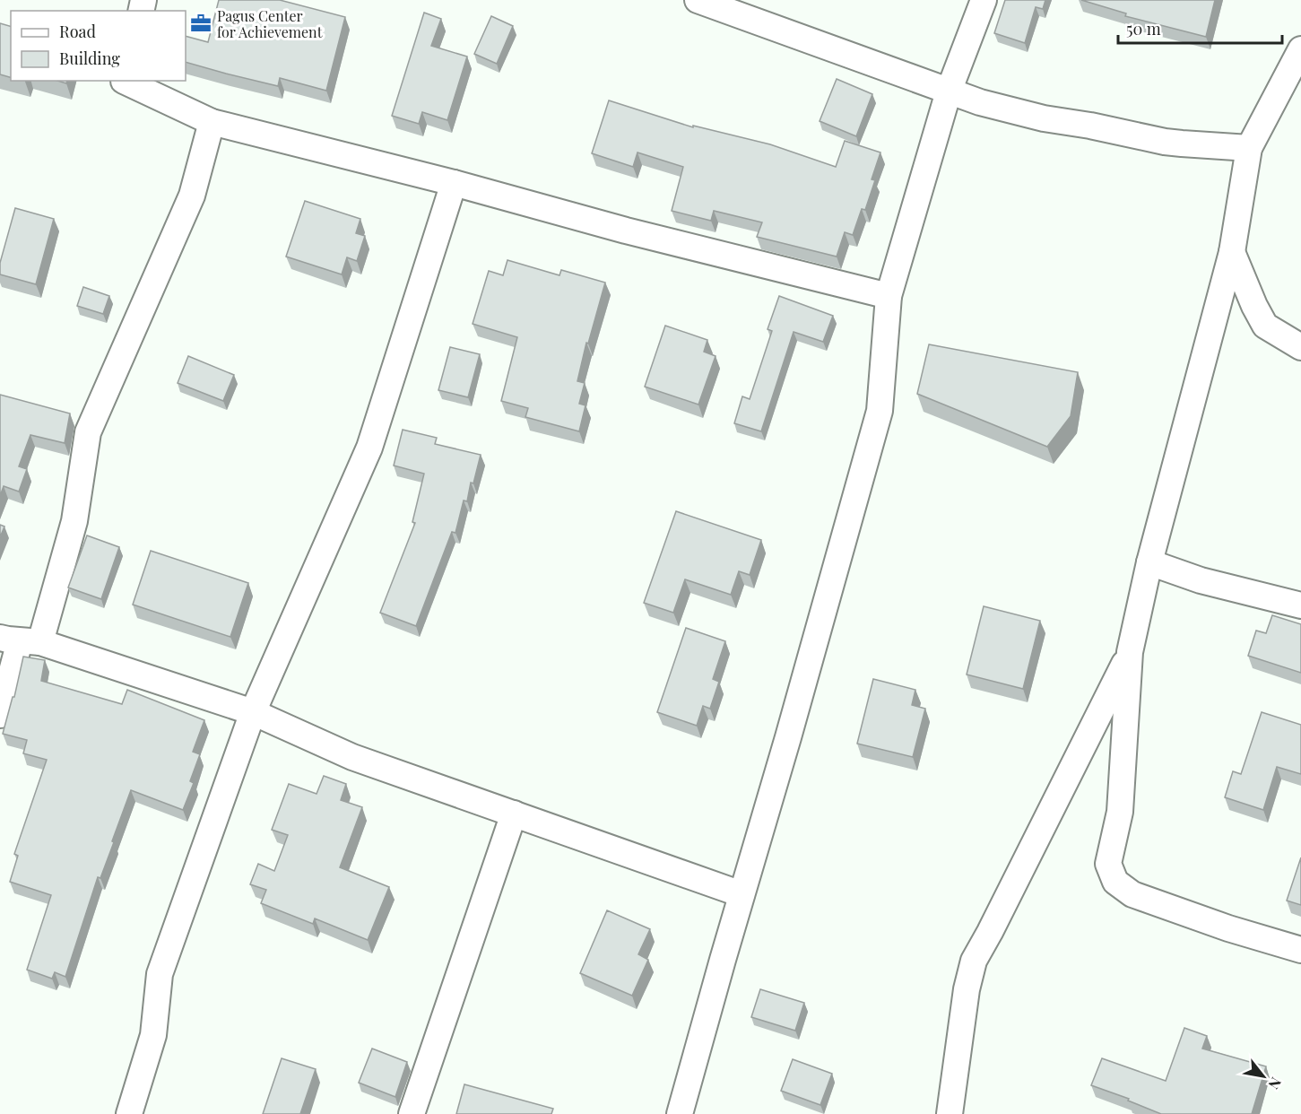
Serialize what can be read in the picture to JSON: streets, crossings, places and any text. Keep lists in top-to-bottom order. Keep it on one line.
{"places":{"office":["Pagus Center for Achievement"]},"legend":["Road","Building"],"scale_bar":"50 m","north":"bottom right"}
